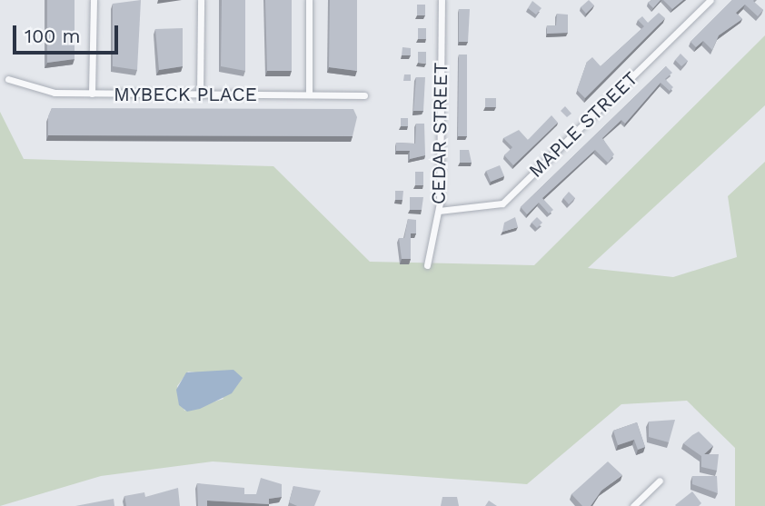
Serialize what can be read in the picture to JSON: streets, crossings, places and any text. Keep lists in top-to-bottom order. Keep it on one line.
{"streets":{"street":["MYBECK PLACE","MAPLE STREET","CEDAR STREET"]},"crossings":[["MAPLE STREET","CEDAR STREET"]],"scale_bar":"100 m"}
